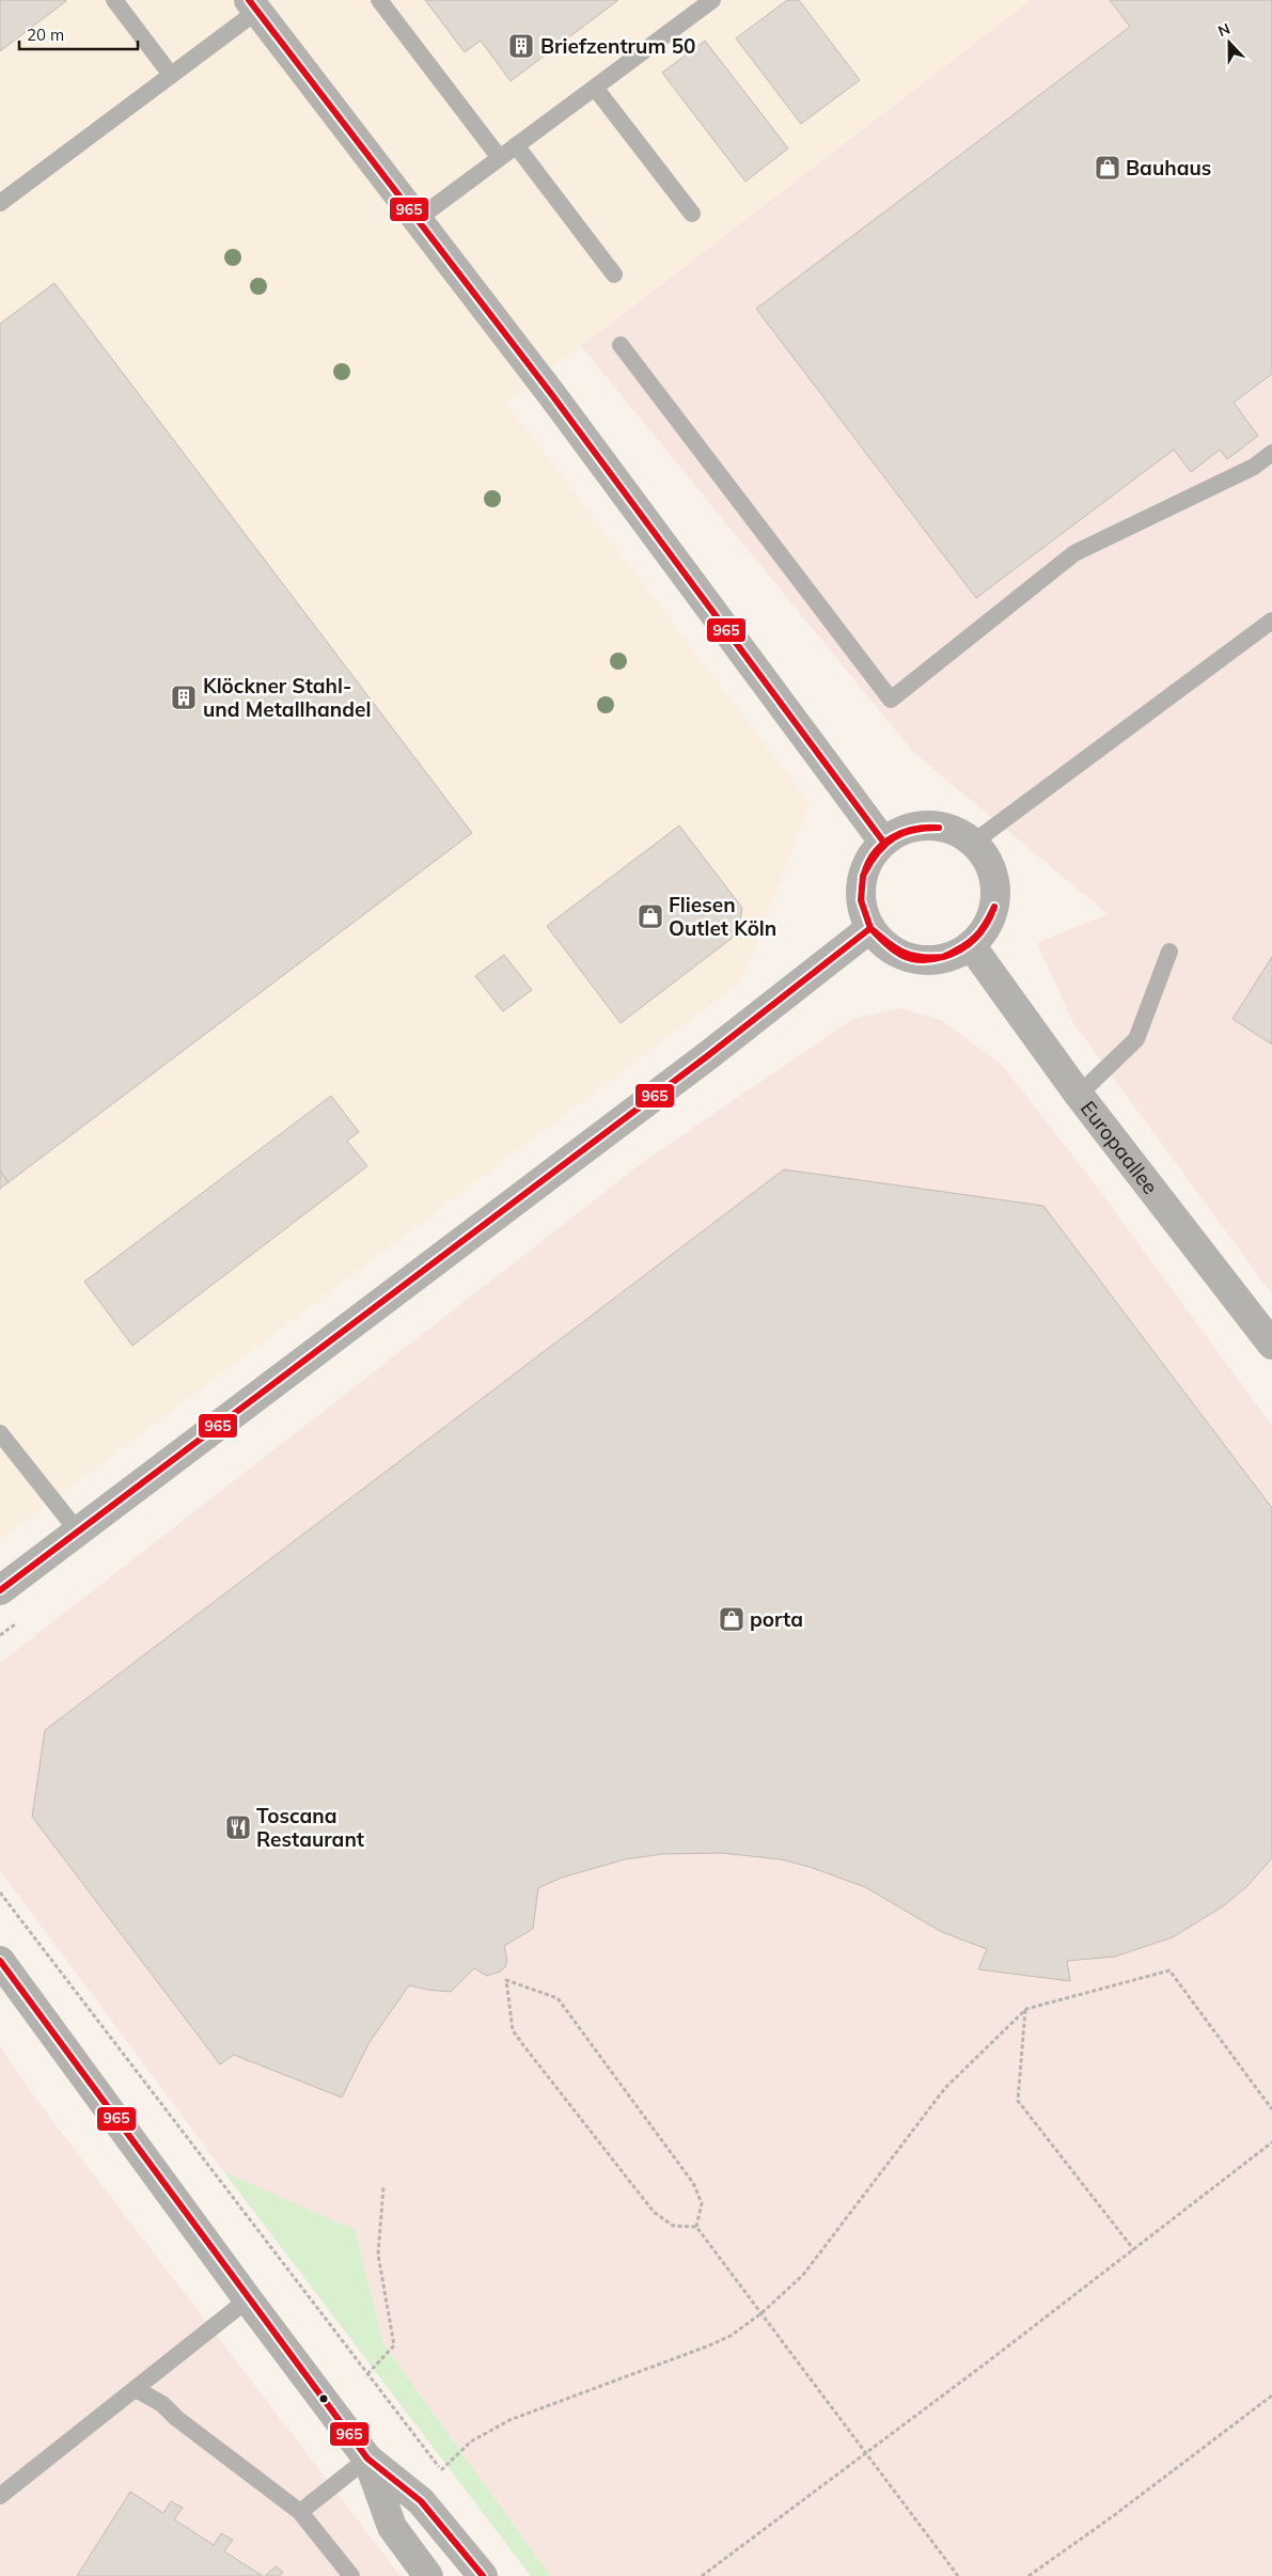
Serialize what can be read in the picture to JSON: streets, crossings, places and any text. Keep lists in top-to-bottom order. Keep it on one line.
{"streets":{"street":["Europaallee"]},"places":{"building":["Briefzentrum 50","Klöckner Stahl- und Metallhandel"],"shop":["Bauhaus","Fliesen Outlet Köln","porta"],"restaurant":["Toscana Restaurant"]},"lines":["transit line 965"],"scale_bar":"20 m","north":"top"}
